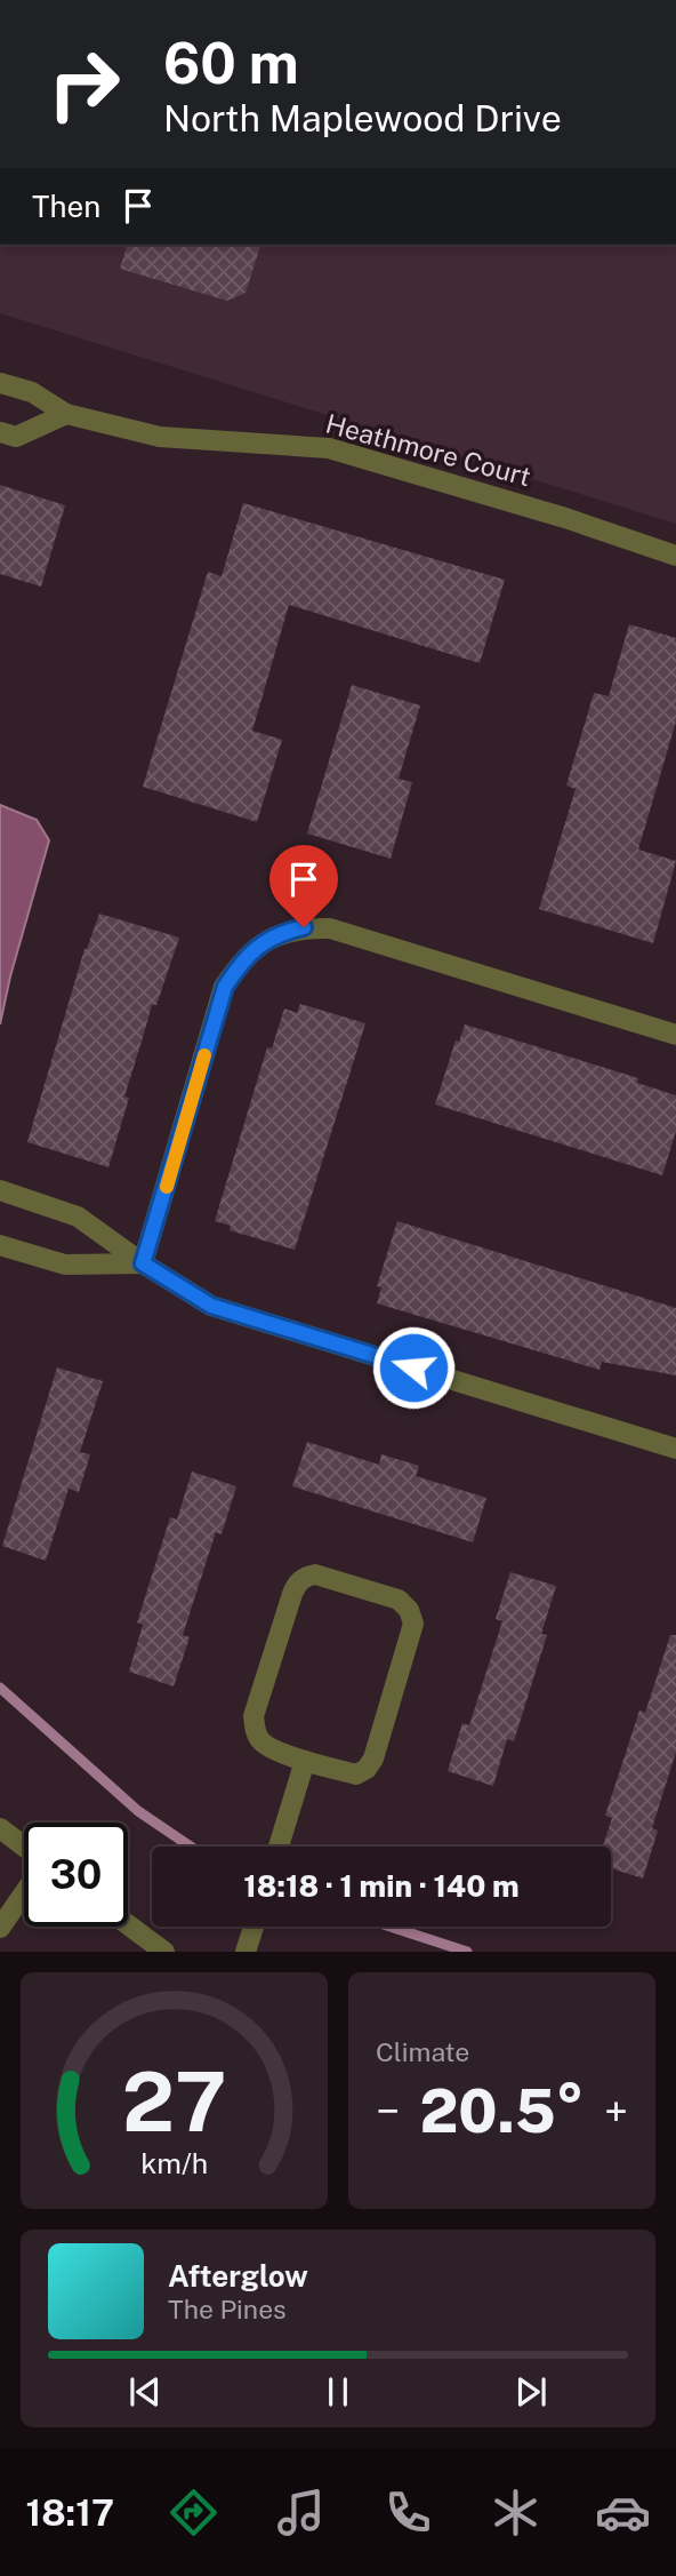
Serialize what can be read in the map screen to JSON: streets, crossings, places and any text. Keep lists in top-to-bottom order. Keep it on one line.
{"streets":{"street":["Heathmore Court"]},"page":{"turn":["60 m","North Maplewood Drive"],"then":"Then","limit":"30","trip":"18:18 · 1 min · 140 m","tile":"Climate","heat":["−","20.5°","+"],"song":["Afterglow","The Pines"],"tabs":"18:17","gauge":["27","km/h"]}}
